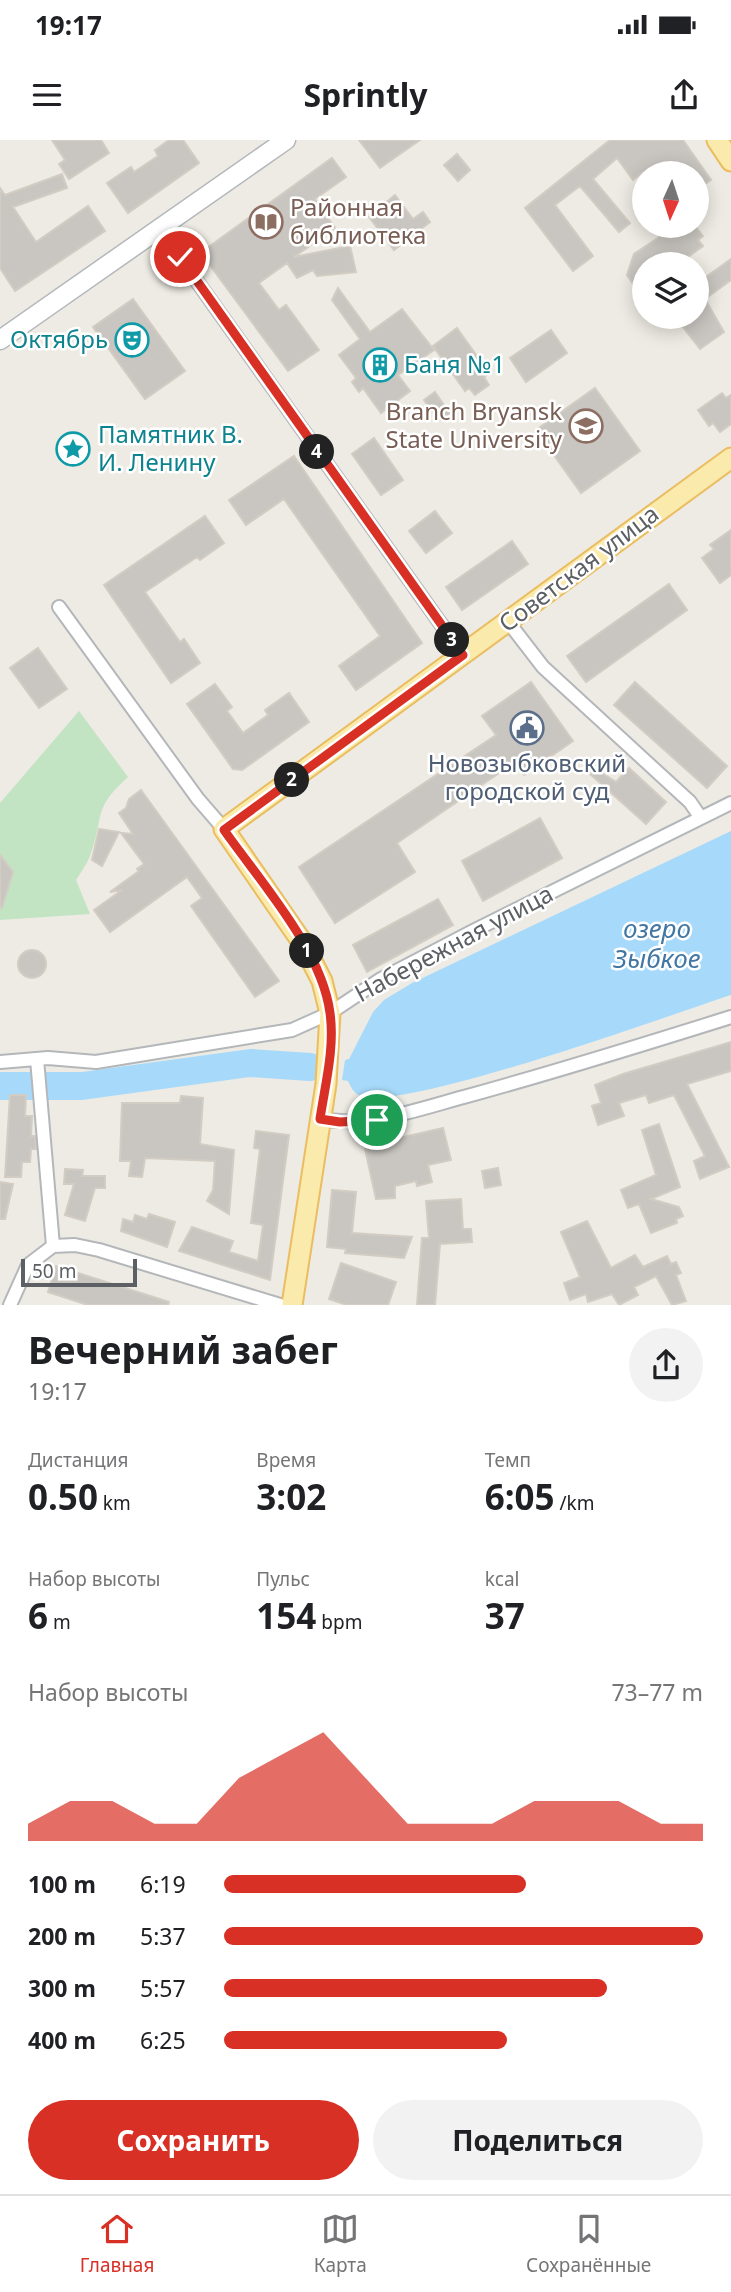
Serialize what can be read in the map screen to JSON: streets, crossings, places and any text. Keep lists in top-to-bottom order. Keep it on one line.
{"streets":{"main road":["Советская улица"],"street":["Набережная улица"]},"water":["озеро Зыбкое"],"places":{"library":["Районная библиотека"],"theatre":["Октябрь"],"building":["Баня №1"],"school or university":["Branch Bryansk State University"],"place":["Памятник В. И. Ленину"],"public building":["Новозыбковский городской суд"]},"scale_bar":"50 m","north":"bottom","page":{"status":"19:17","header":"Sprintly","pins":["4","3","2","1"],"scale":"50 m","heading":["Вечерний забег","19:17"],"stats":[["Дистанция","0.50 km"],["Время","3:02"],["Темп","6:05 /km"],["Набор высоты","6 m"],["Пульс","154 bpm"],["kcal","37"]],"chart":["Набор высоты","73–77 m"],"list":[{"name":"100 m","note":"6:19"},{"name":"200 m","note":"5:37"},{"name":"300 m","note":"5:57"},{"name":"400 m","note":"6:25"}],"buttons":["Сохранить","Поделиться"],"tabs":["Главная","Карта","Сохранённые"]}}
